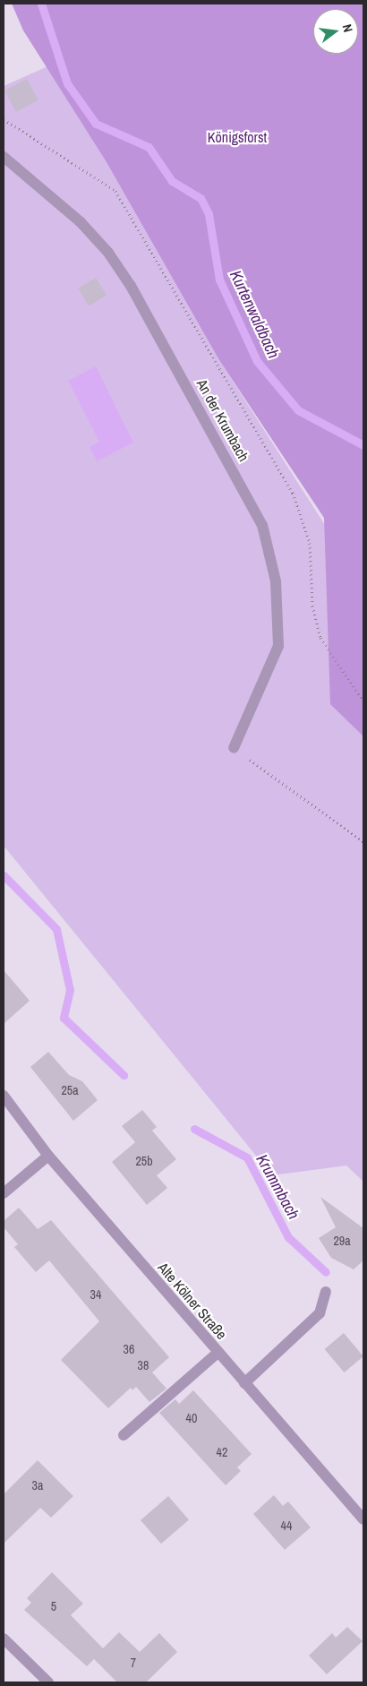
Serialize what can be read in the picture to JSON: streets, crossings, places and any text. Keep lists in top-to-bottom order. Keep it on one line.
{"streets":{"street":["An der Krumbach","Alte Kölner Straße"]},"water":["Kurtenwaldbach","Krummbach"],"parks":["Königsforst"],"house_numbers":["25a","25b","29a","34","36","38","40","42","3a","44","5","7"],"north":"right"}
